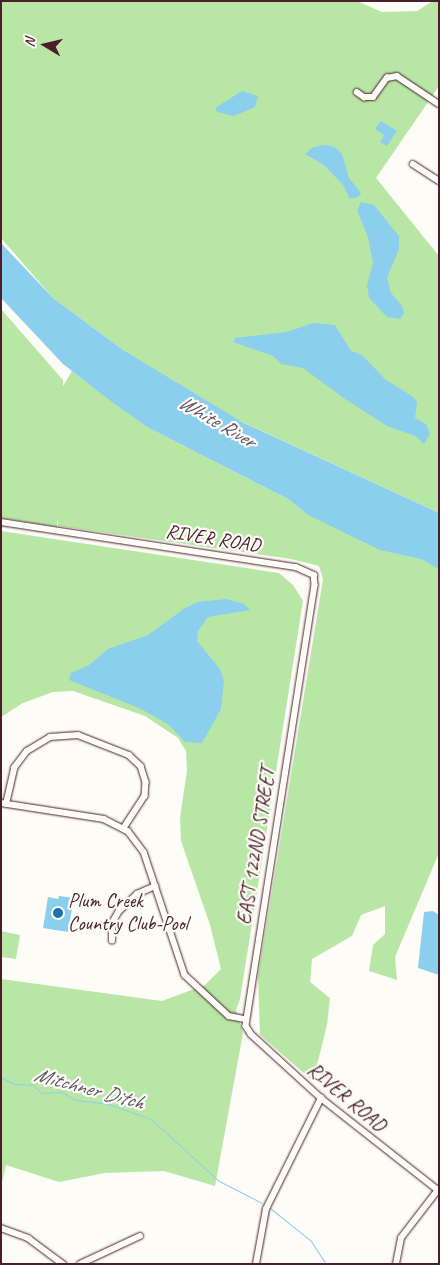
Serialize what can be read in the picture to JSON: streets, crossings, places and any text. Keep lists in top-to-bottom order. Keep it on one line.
{"streets":{"street":["RIVER ROAD","EAST 122ND STREET"]},"crossings":[["RIVER ROAD","EAST 122ND STREET"]],"water":["White River","Mitchner Ditch"],"places":["Plum Creek Country Club-Pool"],"north":"left"}
